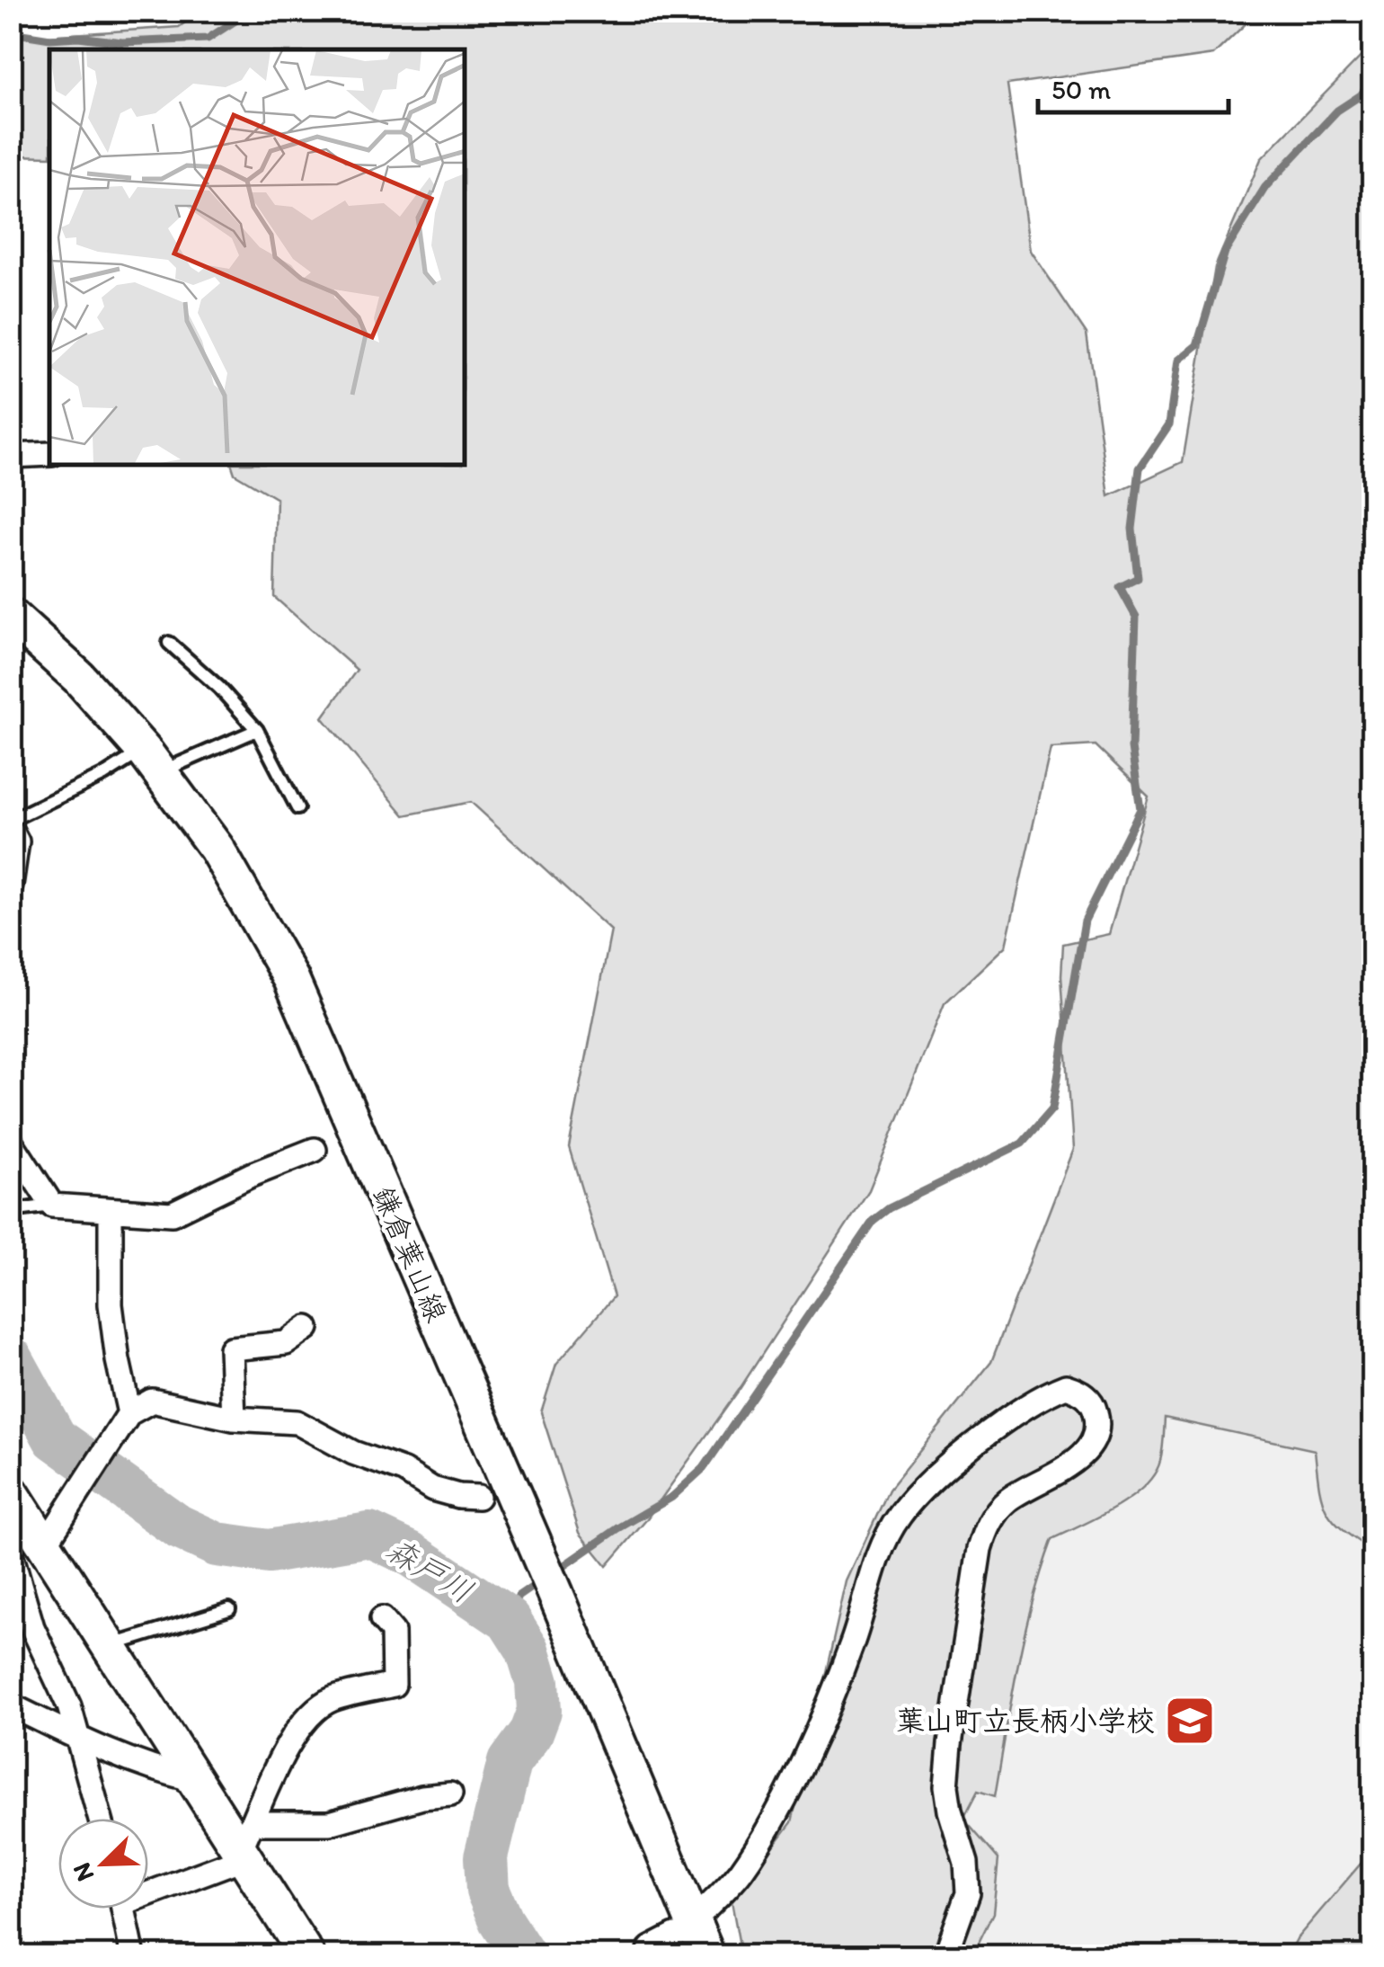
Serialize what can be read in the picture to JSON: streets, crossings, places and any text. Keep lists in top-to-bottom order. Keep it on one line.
{"streets":{"main road":["鎌倉葉山線"]},"water":["森戸川"],"places":{"school or university":["葉山町立長柄小学校"]},"scale_bar":"50 m","north":"bottom left"}
